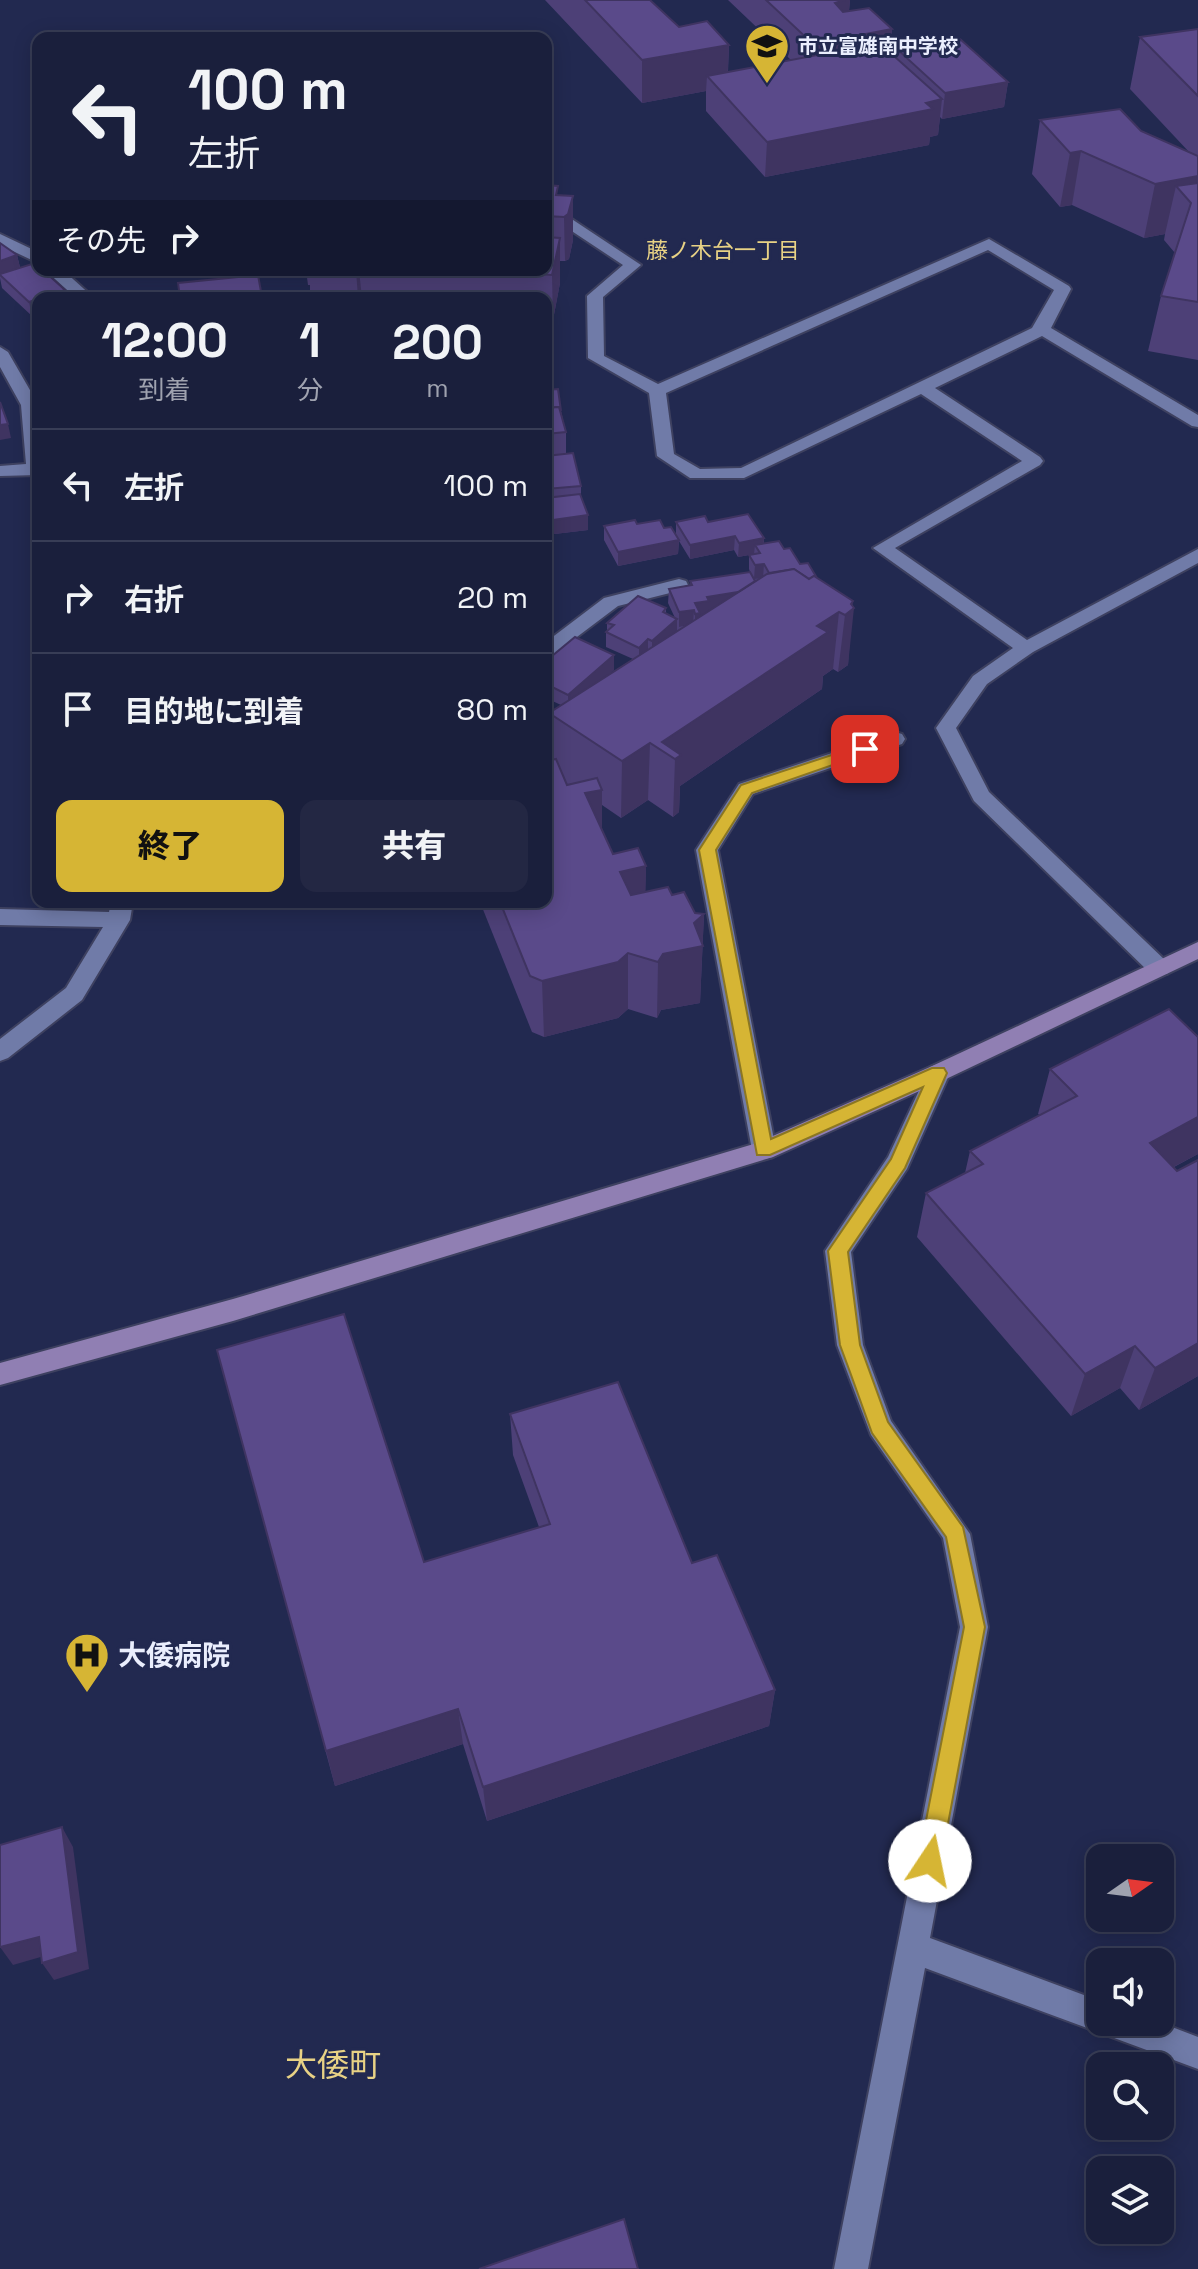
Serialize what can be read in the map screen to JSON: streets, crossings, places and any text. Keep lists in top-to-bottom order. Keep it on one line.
{"districts":["藤ノ木台一丁目","大倭町"],"places":{"school or university":["市立富雄南中学校"],"hospital":["大倭病院"]},"north":"right","page":{"turn":["100 m","左折"],"then":"その先","eta":["12:00","到着","1","分","200","m"],"list":[{"name":"左折","value":"100 m"},{"name":"右折","value":"20 m"},{"name":"目的地に到着","value":"80 m"}],"buttons":["終了","共有"]}}
